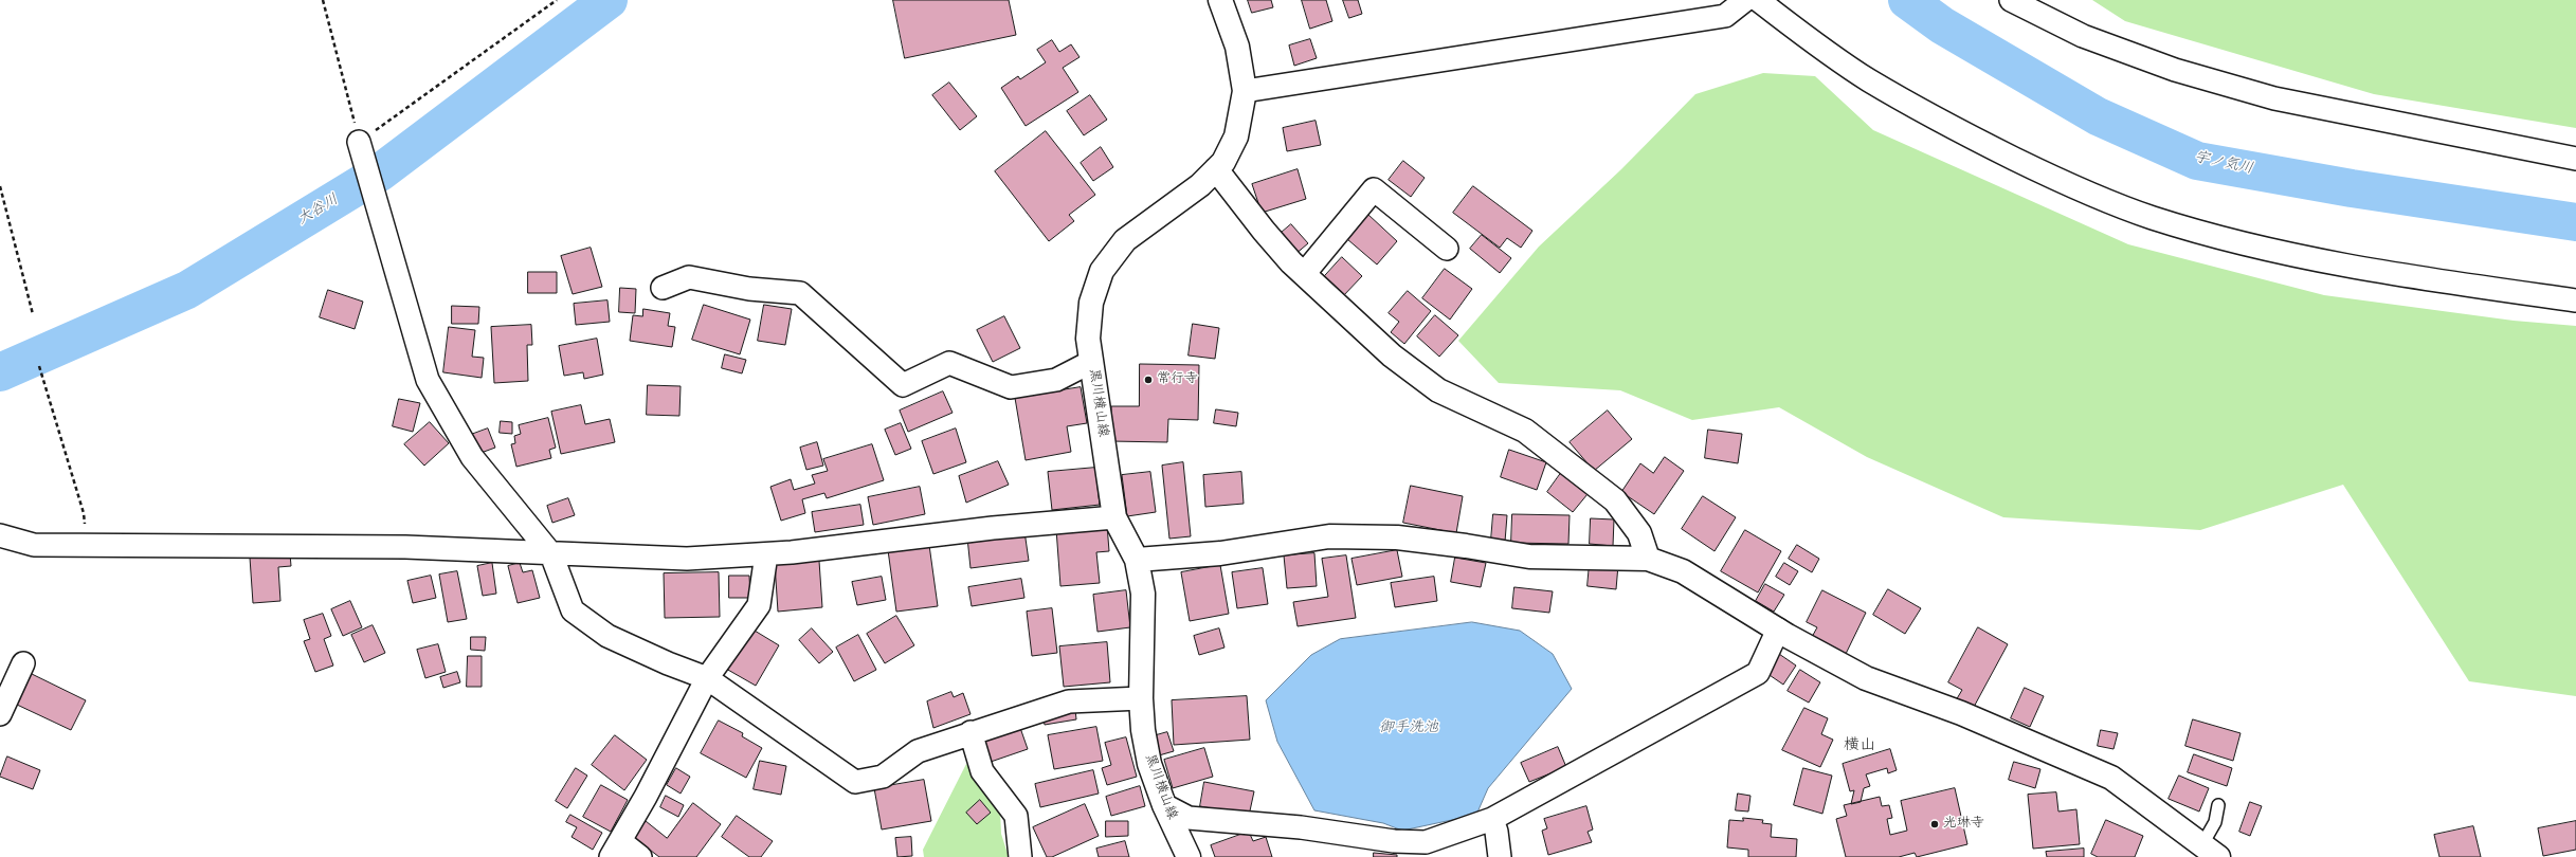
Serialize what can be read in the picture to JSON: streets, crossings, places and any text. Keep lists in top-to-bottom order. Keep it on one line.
{"streets":{"street":["黒川横山線"]},"districts":["横山"],"water":["宇ノ気川","大谷川","御手洗池"],"places":["常行寺","光琳寺"]}
